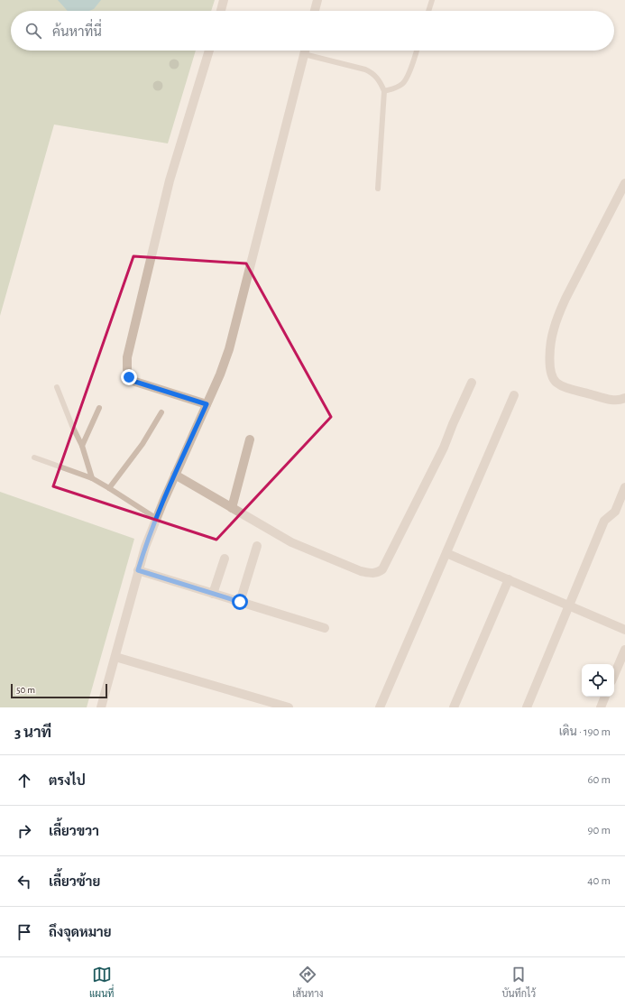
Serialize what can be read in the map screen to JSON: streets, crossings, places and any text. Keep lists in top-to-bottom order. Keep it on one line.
{"scale_bar":"50 m","page":{"search":"ค้นหาที่นี่","scale":"50 m","heading":["3 นาที","เดิน · 190 m"],"list":[["ตรงไป","60 m"],["เลี้ยวขวา","90 m"],["เลี้ยวซ้าย","40 m"],"ถึงจุดหมาย"],"nav":["แผนที่","เส้นทาง","บันทึกไว้"]}}
